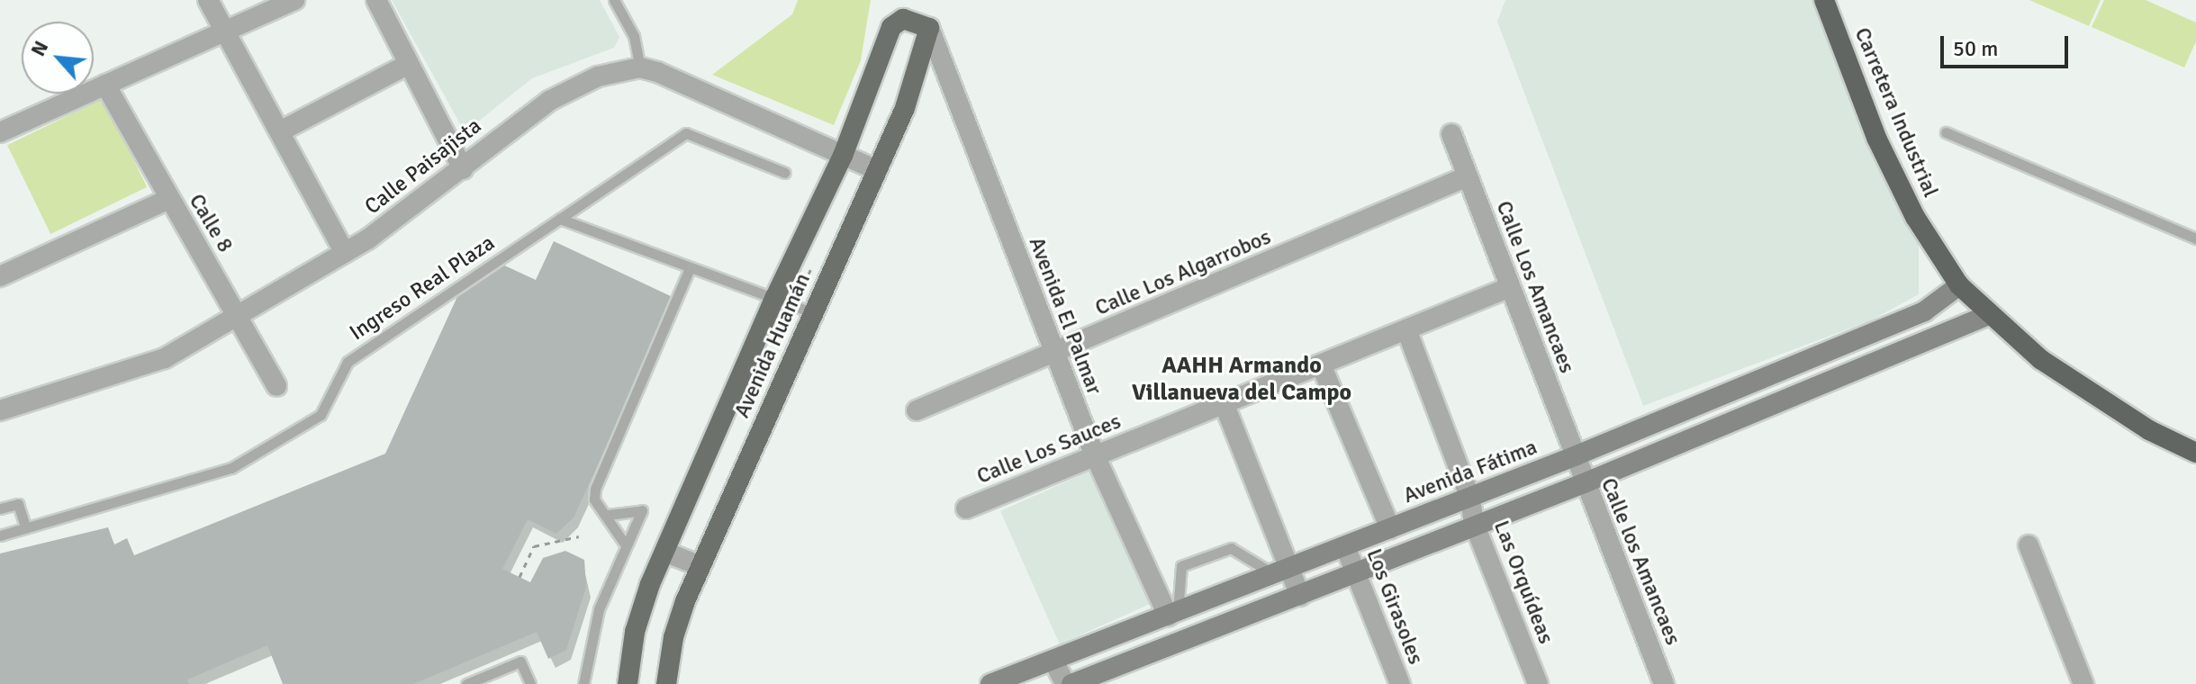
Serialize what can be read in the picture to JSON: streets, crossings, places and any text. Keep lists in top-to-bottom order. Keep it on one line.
{"streets":{"highway":["Carretera Industrial"],"main road":["Avenida Huamán","Avenida Fátima"],"street":["Calle Paisajista","Calle 8","Calle Los Algarrobos","Calle Los Amancaes","Avenida El Palmar","Calle Los Sauces","Calle los Amancaes","Las Orquídeas","Los Girasoles"],"lane":["Ingreso Real Plaza"]},"crossings":[["Carretera Industrial","Avenida Fátima"],["Calle Paisajista","Calle 8"],["Calle Los Algarrobos","Calle Los Amancaes"],["Calle Los Algarrobos","Avenida El Palmar"],["Calle Los Amancaes","Calle Los Sauces"],["Calle Los Amancaes","Avenida Fátima"],["Calle Los Amancaes","Calle los Amancaes"],["Avenida El Palmar","Avenida Huamán"],["Avenida El Palmar","Calle Los Sauces"],["Avenida El Palmar","Avenida Fátima"],["Calle Los Sauces","Las Orquídeas"],["Avenida Fátima","Calle los Amancaes"],["Avenida Fátima","Las Orquídeas"],["Avenida Fátima","Los Girasoles"]],"districts":["AAHH Armando Villanueva del Campo"],"scale_bar":"50 m","north":"top left"}
